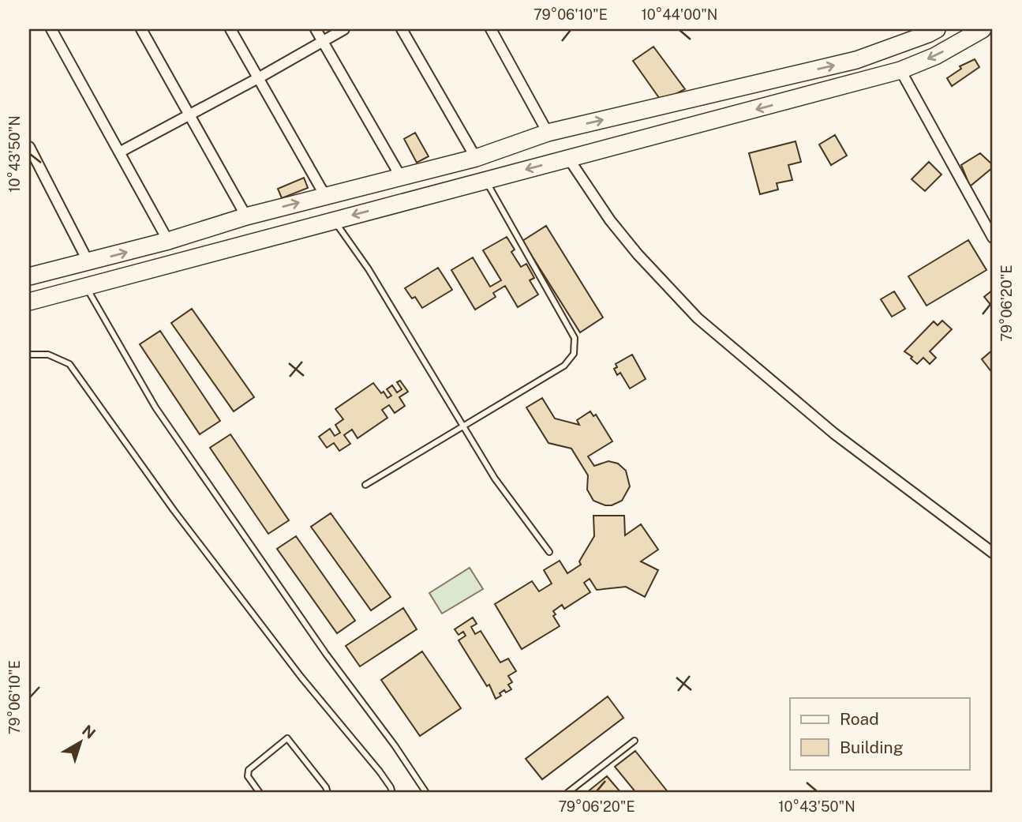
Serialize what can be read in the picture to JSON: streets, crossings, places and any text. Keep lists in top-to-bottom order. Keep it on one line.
{"legend":["Road","Building"],"north":"top right","coordinates":["79°06'10\"E","10°44'00\"N","10°43'50\"N","79°06'20\"E"]}
